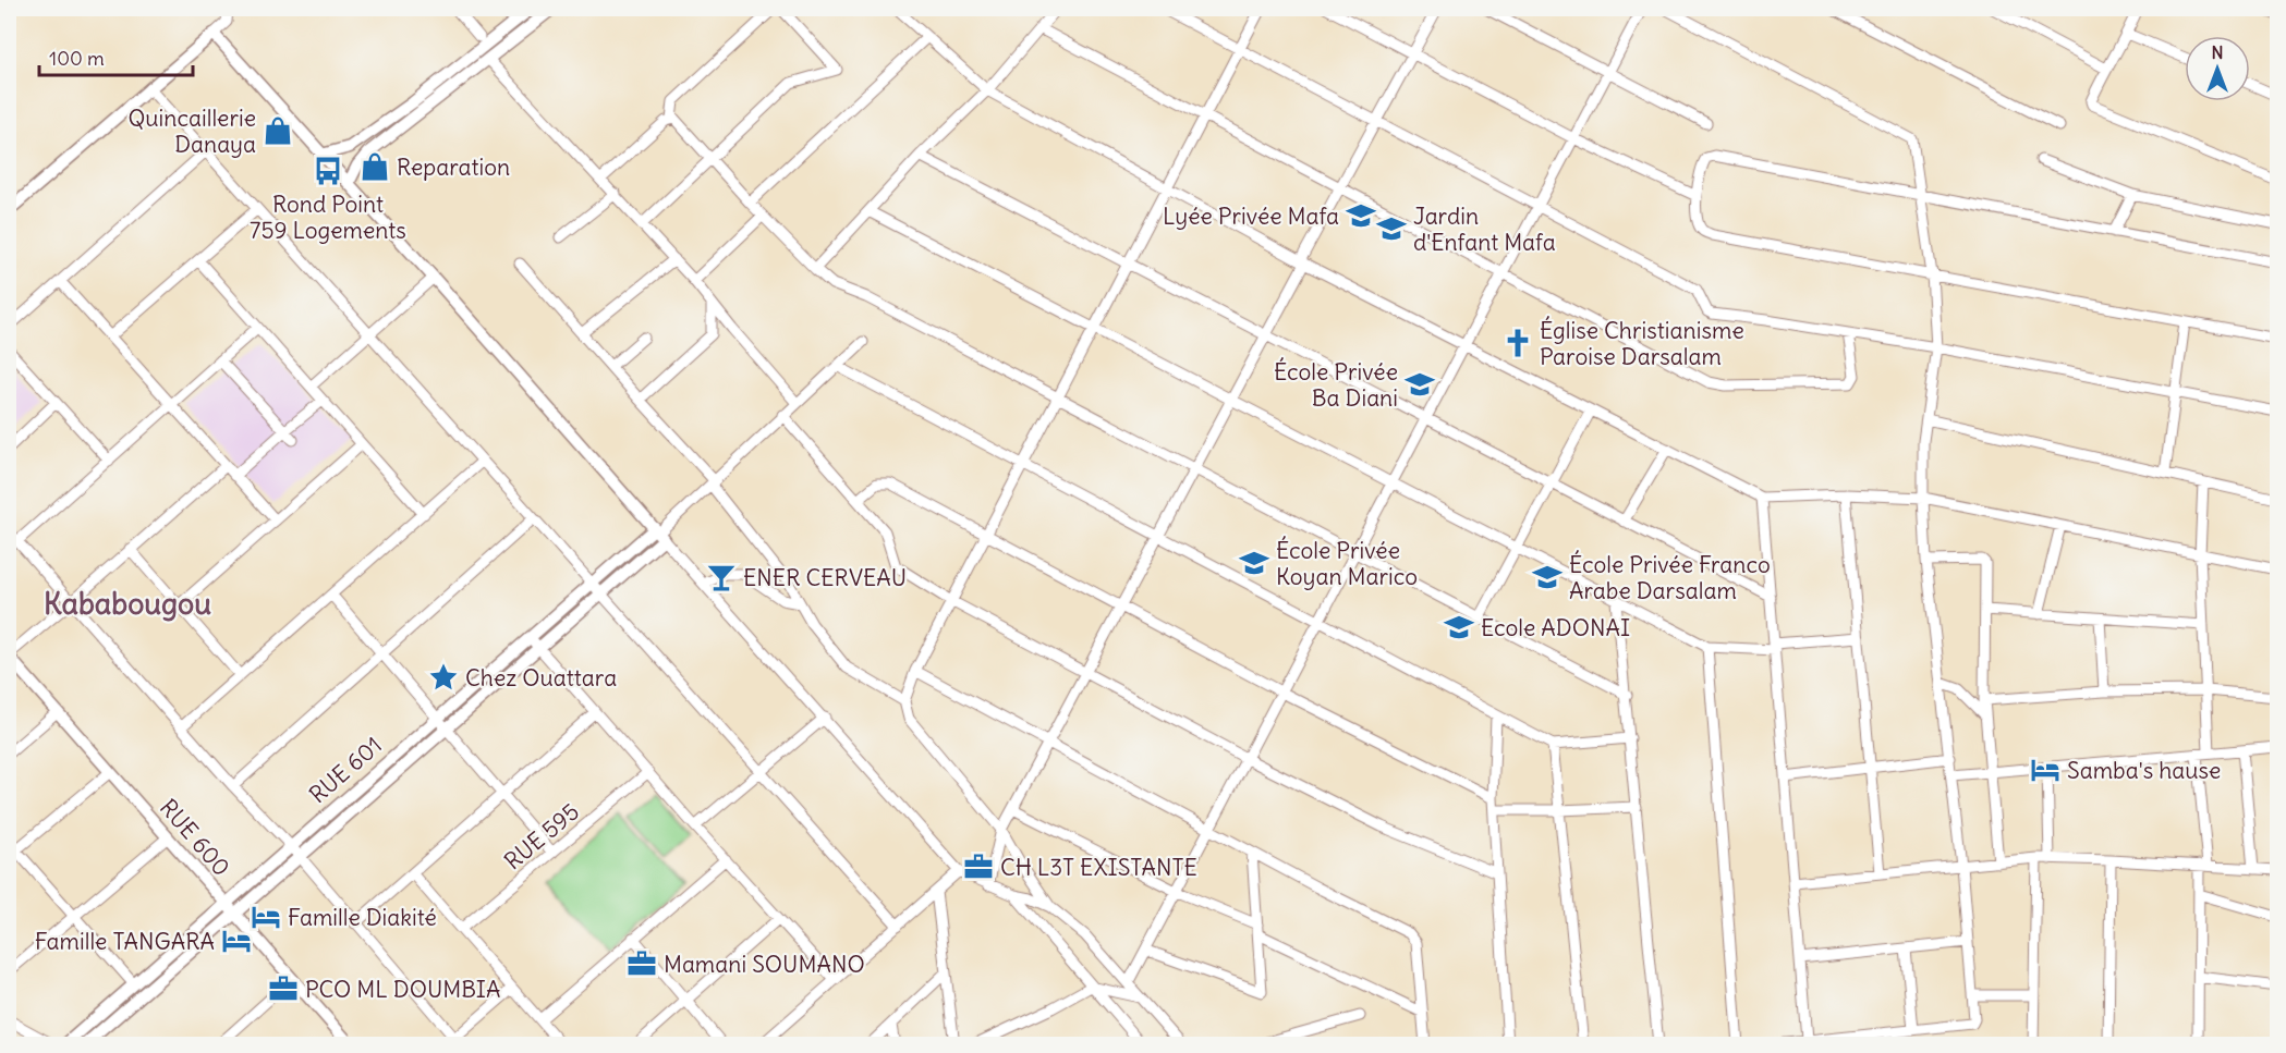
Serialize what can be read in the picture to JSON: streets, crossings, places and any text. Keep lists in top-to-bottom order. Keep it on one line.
{"streets":{"street":["RUE 601","RUE 595","RUE 600"]},"crossings":[["RUE 601","RUE 600"]],"districts":["Kababougou"],"places":{"shop":["Quincaillerie Danaya","Reparation"],"bus stop":["Rond Point 759 Logements"],"school or university":["Lyée Privée Mafa","Jardin d'Enfant Mafa","École Privée Ba Diani","École Privée Koyan Marico","École Privée Franco Arabe Darsalam","Ecole ADONAI"],"church":["Église Christianisme Paroise Darsalam"],"bar":["ENER CERVEAU"],"place":["Chez Ouattara"],"hotel":["Samba's hause","Famille Diakité","Famille TANGARA"],"office":["CH L3T EXISTANTE","Mamani SOUMANO","PCO ML DOUMBIA"]},"scale_bar":"100 m","north":"top"}
